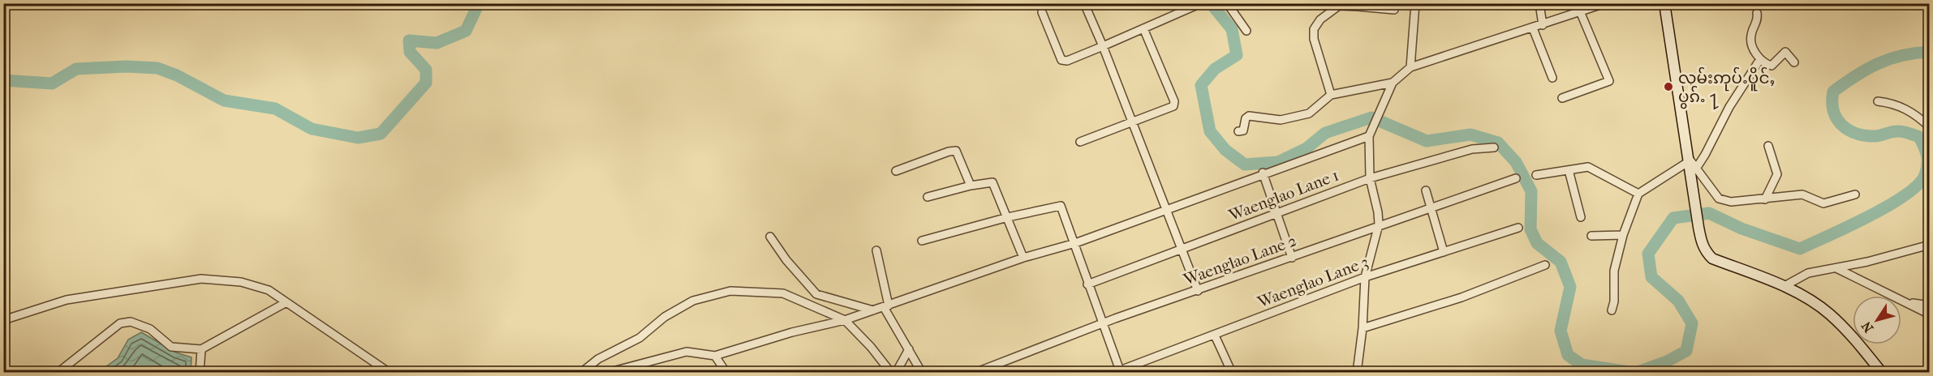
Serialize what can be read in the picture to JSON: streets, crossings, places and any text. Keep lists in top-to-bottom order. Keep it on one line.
{"streets":{"street":["Waenglao Lane 1","Waenglao Lane 2","Waenglao Lane 3"]},"places":["လုမ်းဢုပ်ႉပိူင်ႇ ပွၵ်ႉ ႑"],"north":"bottom left"}
